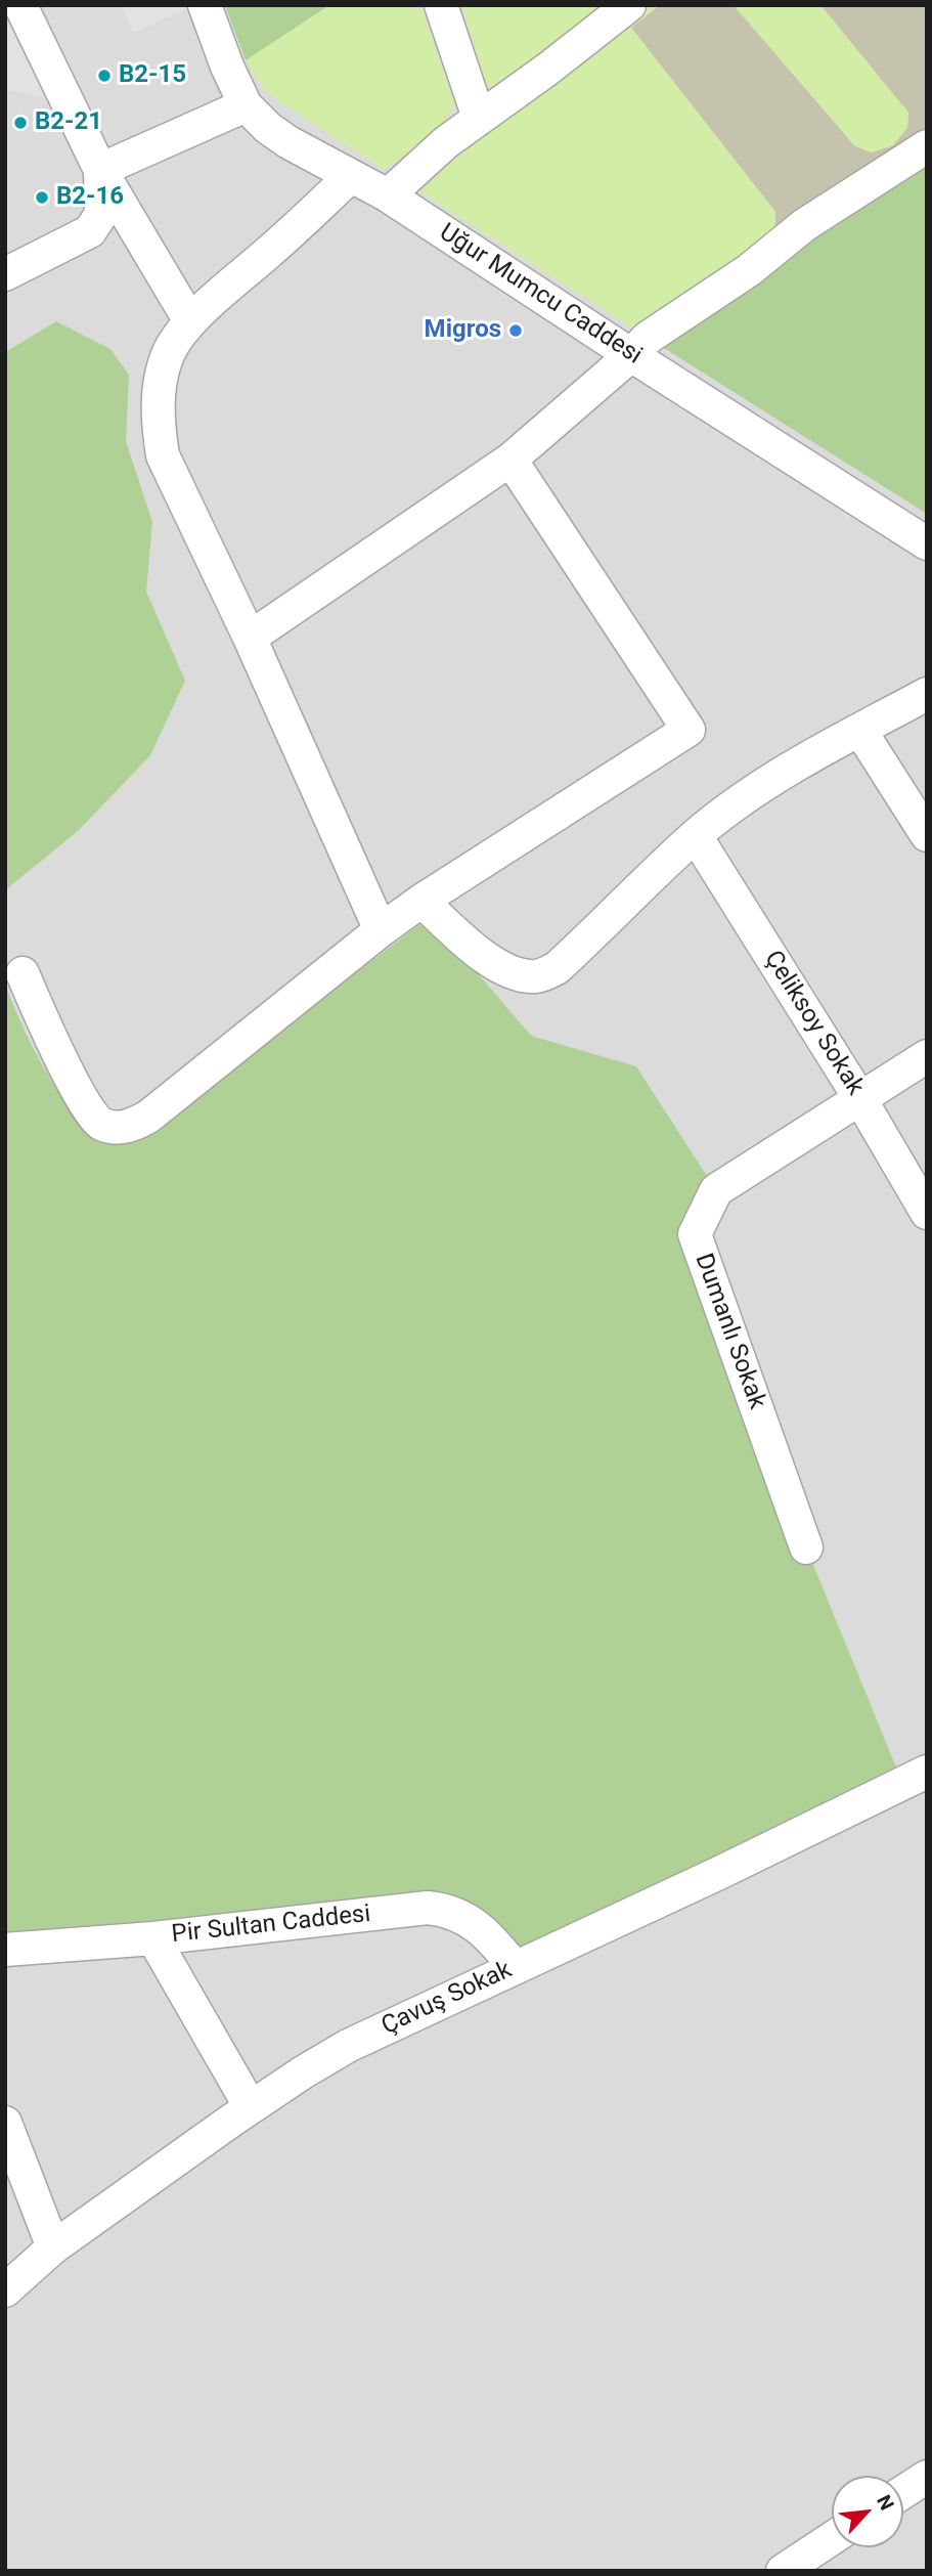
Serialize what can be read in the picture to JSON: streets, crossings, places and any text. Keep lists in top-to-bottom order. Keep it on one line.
{"streets":{"street":["Uğur Mumcu Caddesi","Çeliksoy Sokak","Dumanlı Sokak","Pir Sultan Caddesi","Çavuş Sokak"]},"crossings":[["Çeliksoy Sokak","Dumanlı Sokak"],["Pir Sultan Caddesi","Çavuş Sokak"]],"places":["B2-15","B2-21","B2-16","Migros"],"north":"top right"}
